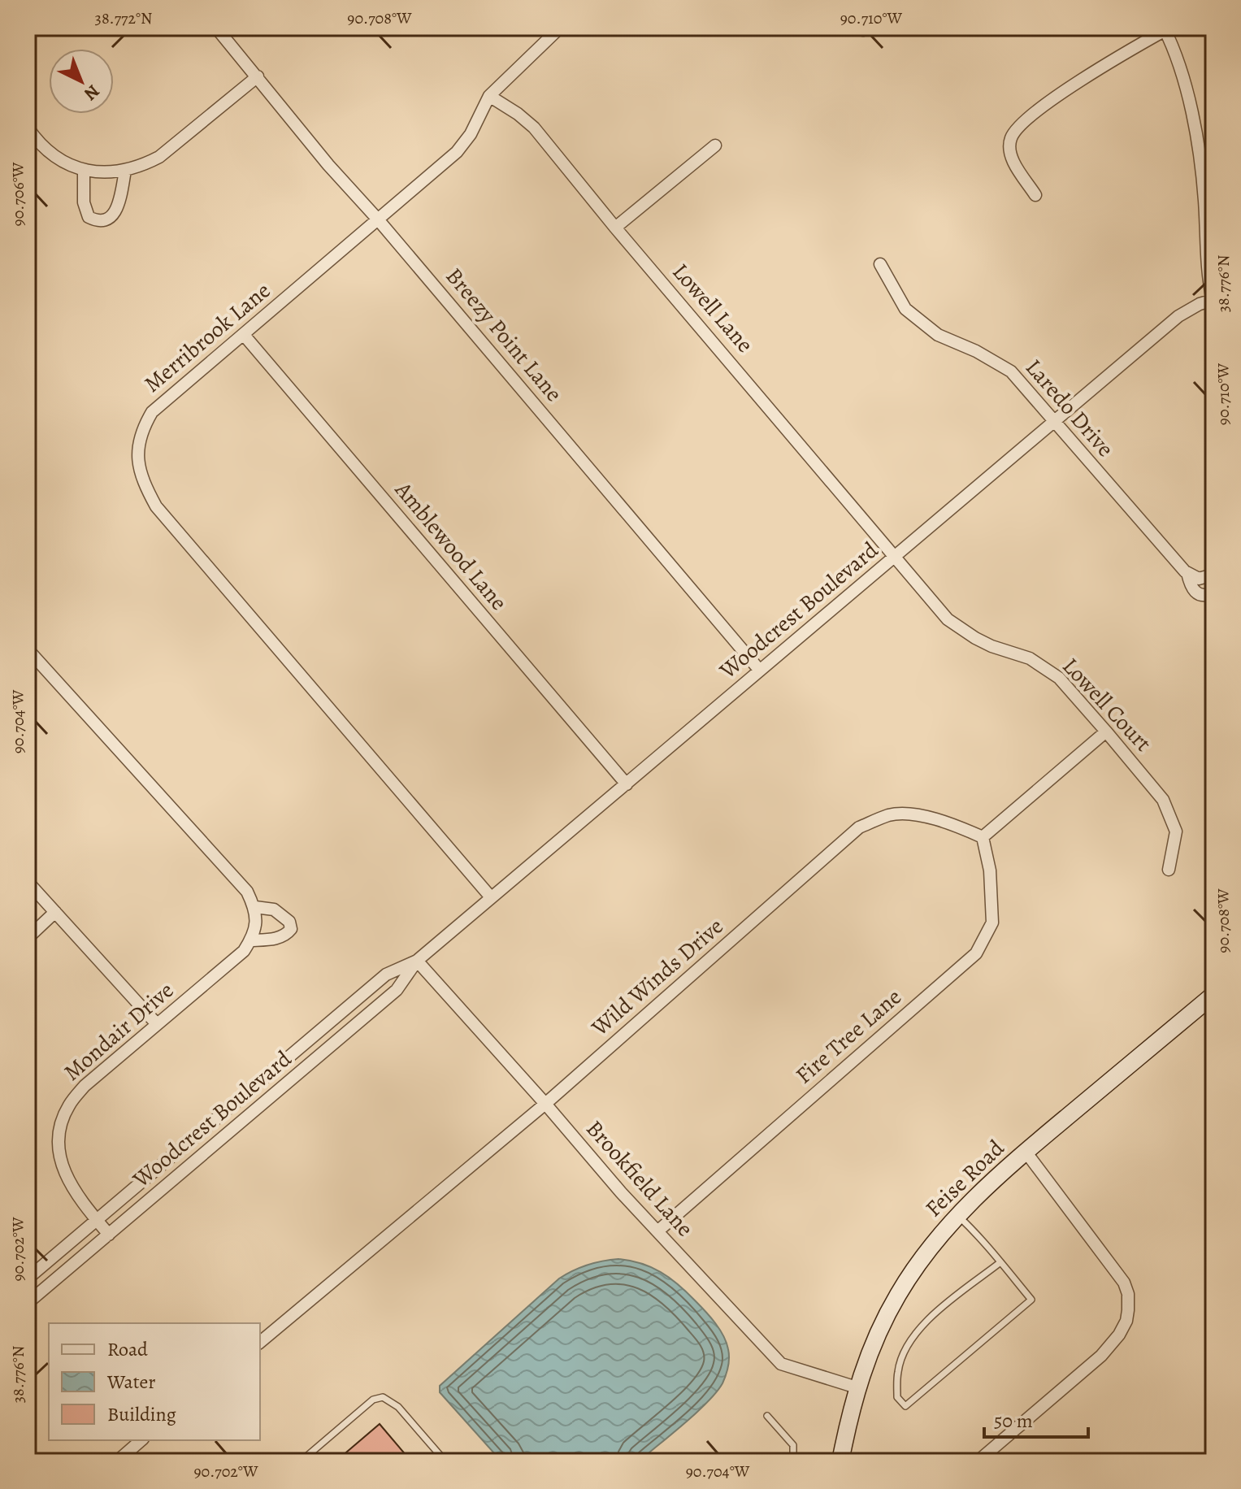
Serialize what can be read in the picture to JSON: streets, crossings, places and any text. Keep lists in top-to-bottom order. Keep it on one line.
{"streets":{"main road":["Feise Road"],"street":["Lowell Lane","Breezy Point Lane","Merribrook Lane","Laredo Drive","Amblewood Lane","Woodcrest Boulevard","Lowell Court","Wild Winds Drive","Mondair Drive","Fire Tree Lane","Brookfield Lane"]},"crossings":[["Lowell Lane","Merribrook Lane"],["Lowell Lane","Woodcrest Boulevard"],["Lowell Lane","Lowell Court"],["Breezy Point Lane","Merribrook Lane"],["Breezy Point Lane","Woodcrest Boulevard"],["Merribrook Lane","Amblewood Lane"],["Merribrook Lane","Woodcrest Boulevard"],["Laredo Drive","Woodcrest Boulevard"],["Amblewood Lane","Woodcrest Boulevard"],["Woodcrest Boulevard","Lowell Court"],["Woodcrest Boulevard","Mondair Drive"],["Woodcrest Boulevard","Brookfield Lane"],["Wild Winds Drive","Fire Tree Lane"],["Wild Winds Drive","Brookfield Lane"],["Fire Tree Lane","Brookfield Lane"],["Brookfield Lane","Feise Road"]],"legend":["Road","Water","Building"],"scale_bar":"50 m","north":"bottom right","coordinates":["38.772°N","90.708°W","90.710°W","90.706°W","38.776°N","90.704°W","90.702°W"]}
